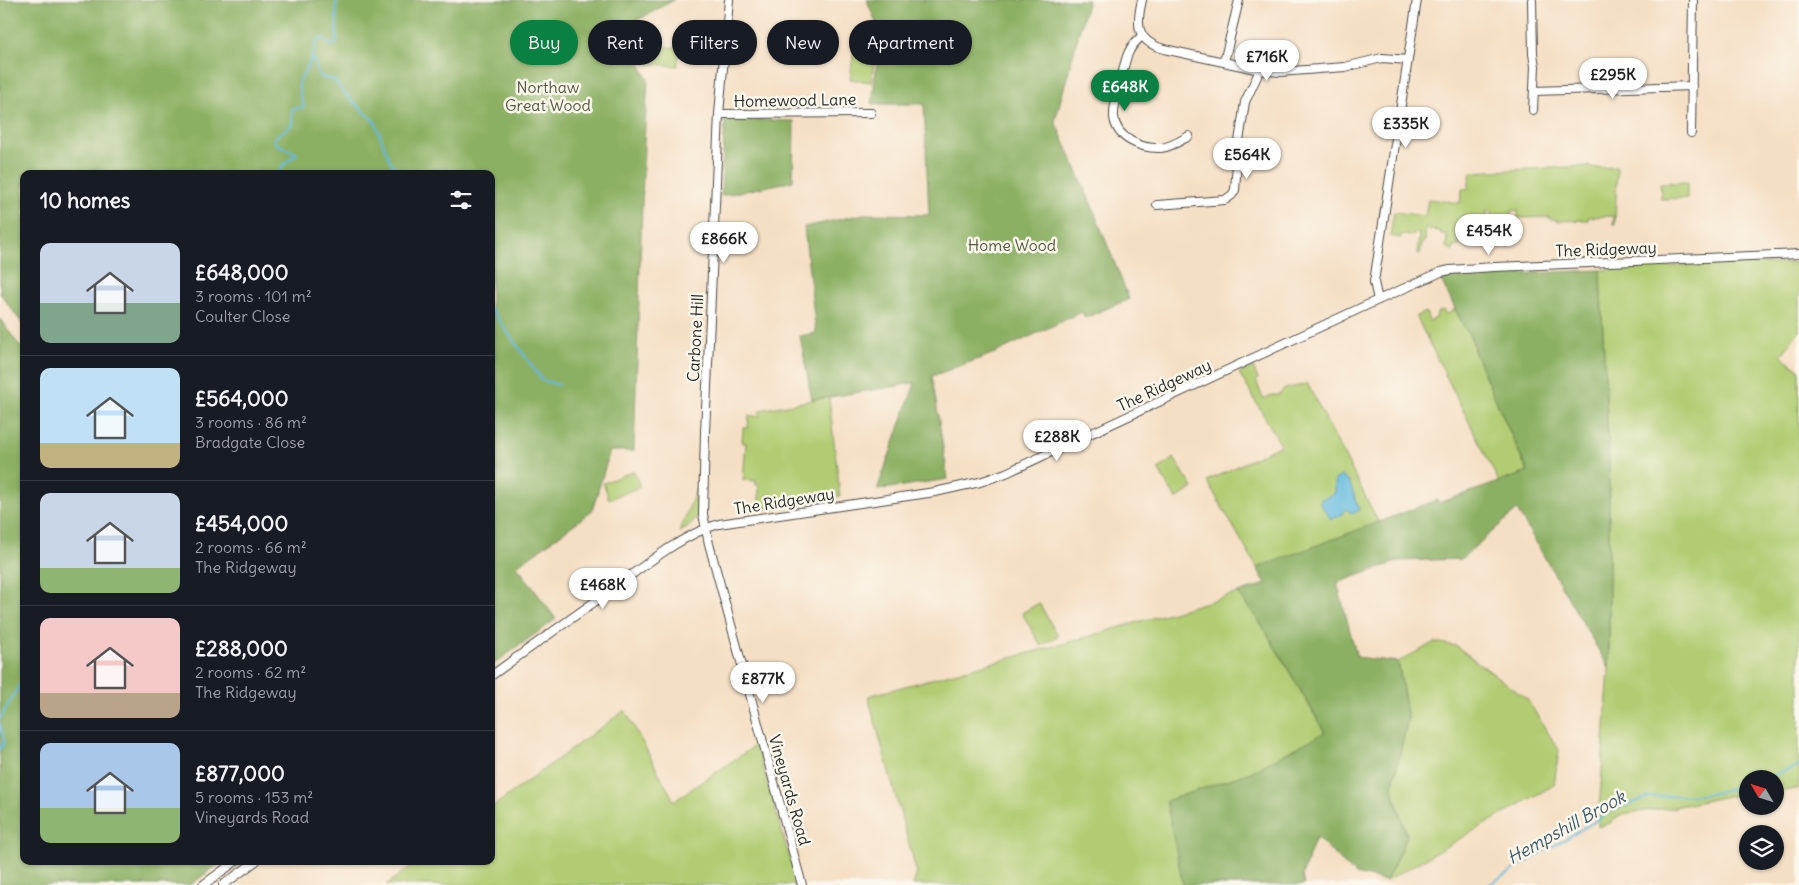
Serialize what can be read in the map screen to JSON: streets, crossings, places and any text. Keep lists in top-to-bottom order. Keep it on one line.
{"streets":{"street":["Homewood Lane","The Ridgeway","Carbone Hill","Vineyards Road"]},"crossings":[["Homewood Lane","Carbone Hill"],["The Ridgeway","Carbone Hill"],["The Ridgeway","Vineyards Road"],["Carbone Hill","Vineyards Road"]],"water":["Hempshill Brook"],"parks":["Northaw Great Wood","Home Wood"],"north":"top left","page":{"chip":["Buy","Rent","Filters","New","Apartment"],"price":["£716K","£295K","£648K","£335K","£564K","£454K","£866K","£288K","£468K","£877K"],"heading":"10 homes","list":[{"name":"£648,000","note":"3 rooms · 101 m² · Coulter Close"},{"name":"£564,000","note":"3 rooms · 86 m² · Bradgate Close"},{"name":"£454,000","note":"2 rooms · 66 m² · The Ridgeway"},{"name":"£288,000","note":"2 rooms · 62 m² · The Ridgeway"},{"name":"£877,000","note":"5 rooms · 153 m² · Vineyards Road"}]}}
